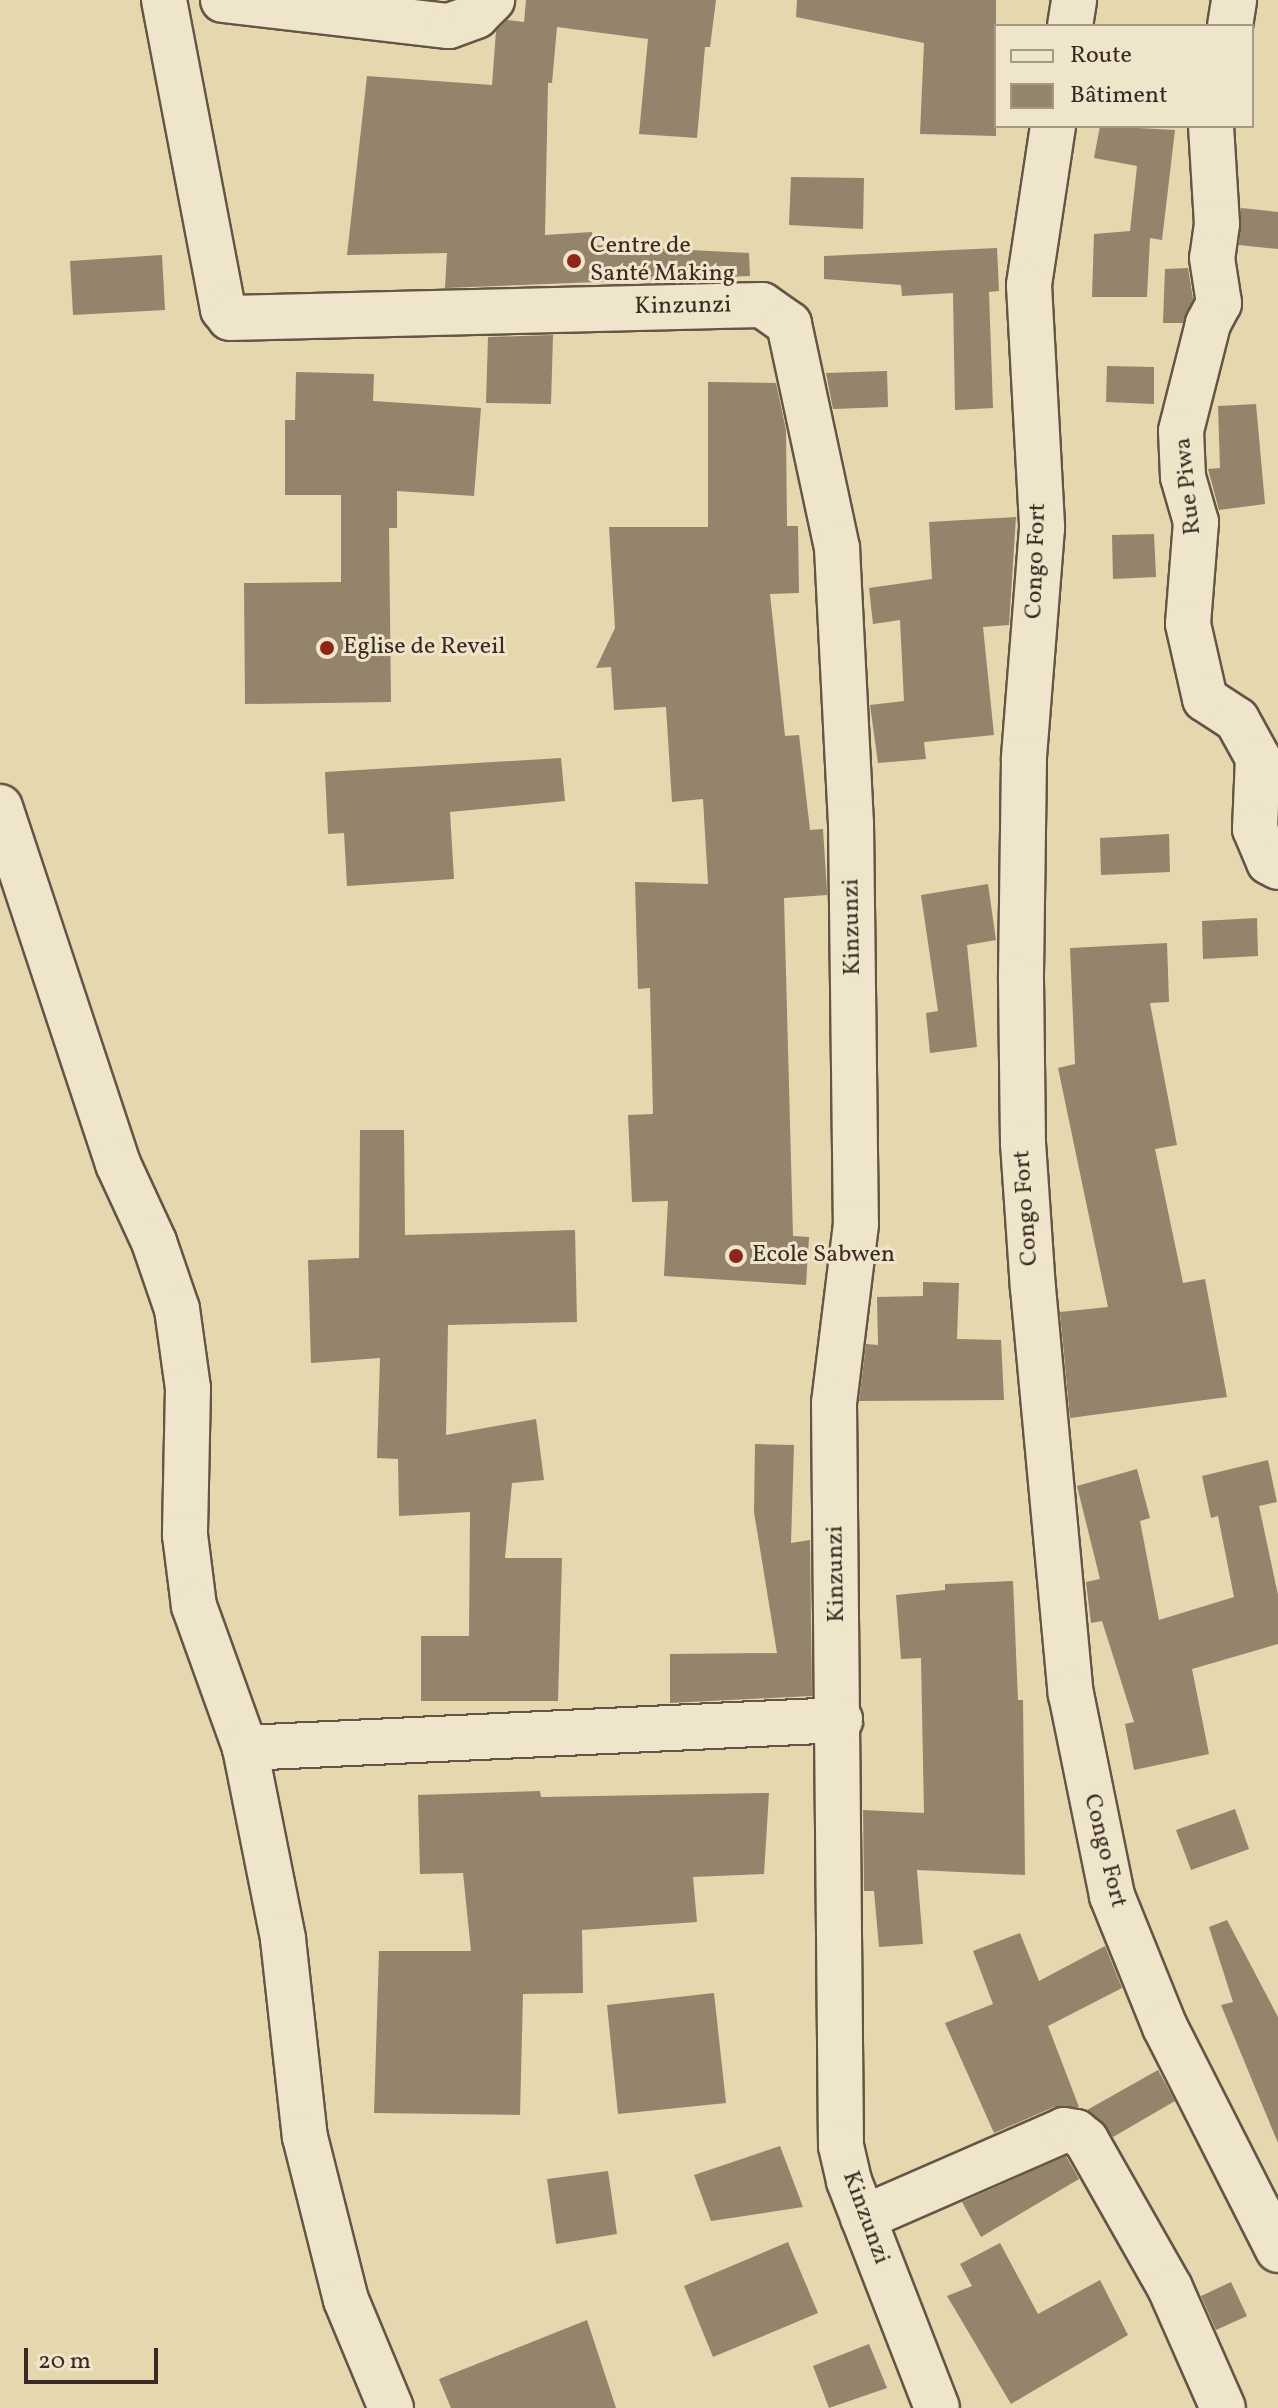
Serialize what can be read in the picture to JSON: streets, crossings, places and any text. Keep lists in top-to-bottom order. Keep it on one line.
{"streets":{"street":["Kinzunzi","Rue Piwa","Congo Fort"]},"places":["Centre de Santé Making","Eglise de Reveil","Ecole Sabwen"],"legend":["Route","Bâtiment"],"scale_bar":"20 m"}
